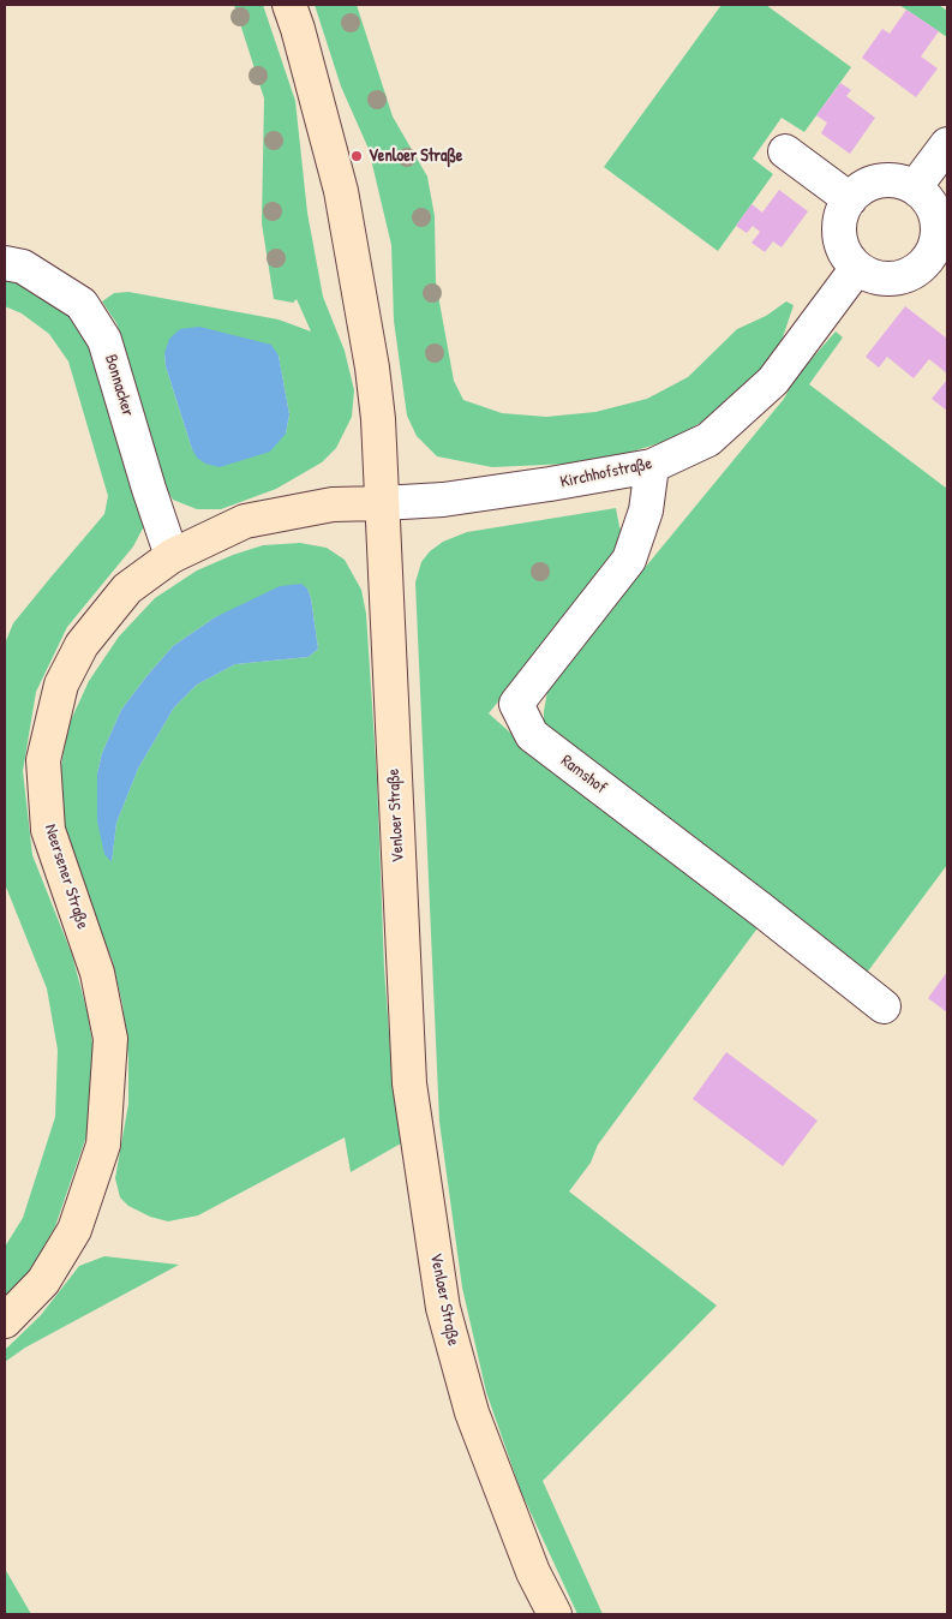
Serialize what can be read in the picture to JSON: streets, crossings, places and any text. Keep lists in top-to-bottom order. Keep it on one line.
{"streets":{"main road":["Venloer Straße","Neersener Straße"],"street":["Bonnacker","Kirchhofstraße","Ramshof"]},"crossings":[["Bonnacker","Neersener Straße"],["Kirchhofstraße","Ramshof"],["Kirchhofstraße","Venloer Straße"],["Kirchhofstraße","Neersener Straße"],["Venloer Straße","Neersener Straße"]],"places":["Venloer Straße"]}
